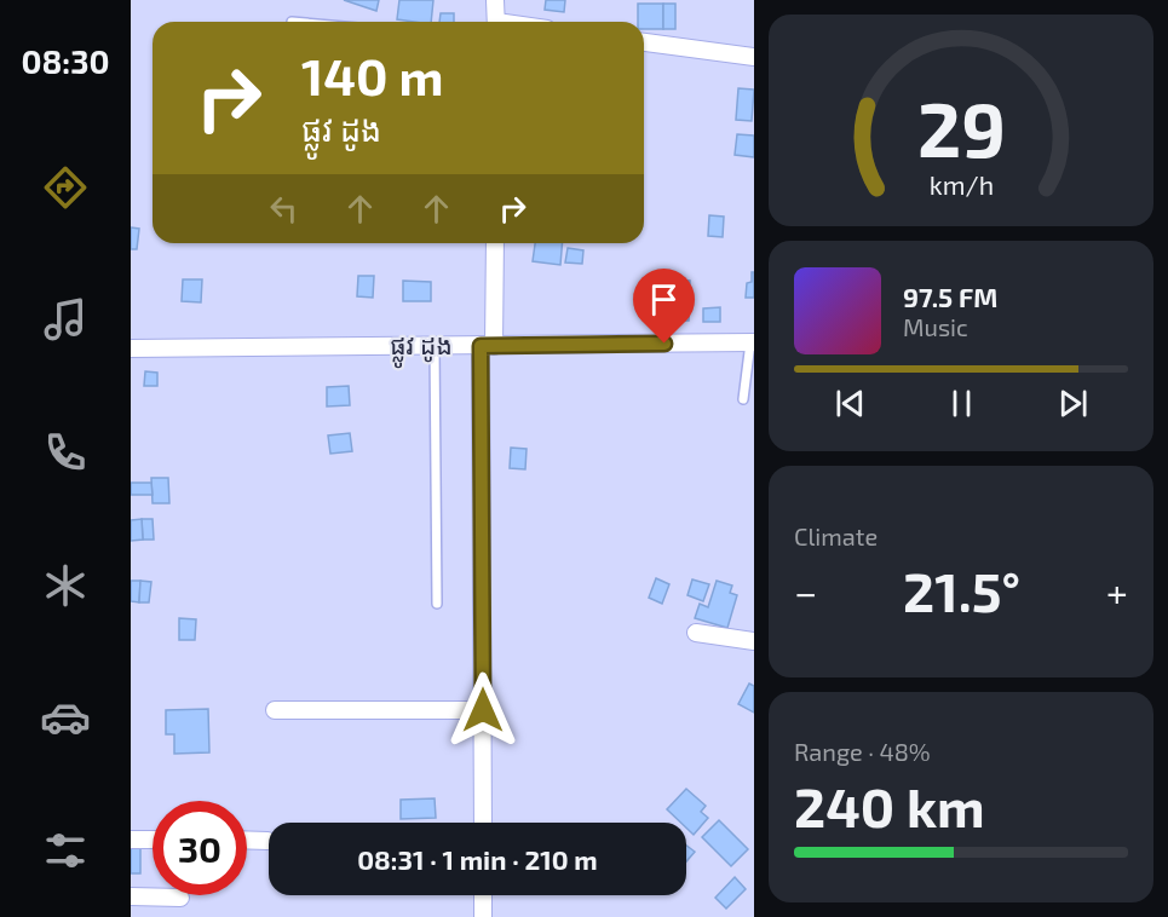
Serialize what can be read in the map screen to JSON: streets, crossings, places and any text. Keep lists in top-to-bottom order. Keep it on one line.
{"streets":{"street":["ផ្លូវ ដូង"]},"page":{"tabs":"08:30","turn":["140 m","ផ្លូវ ដូង"],"song":["97.5 FM","Music"],"tile":["Climate",["Range · 48%","240 km"]],"heat":["−","21.5°","+"],"limit":"30","trip":"08:31 · 1 min · 210 m","gauge":["29","km/h"]}}
